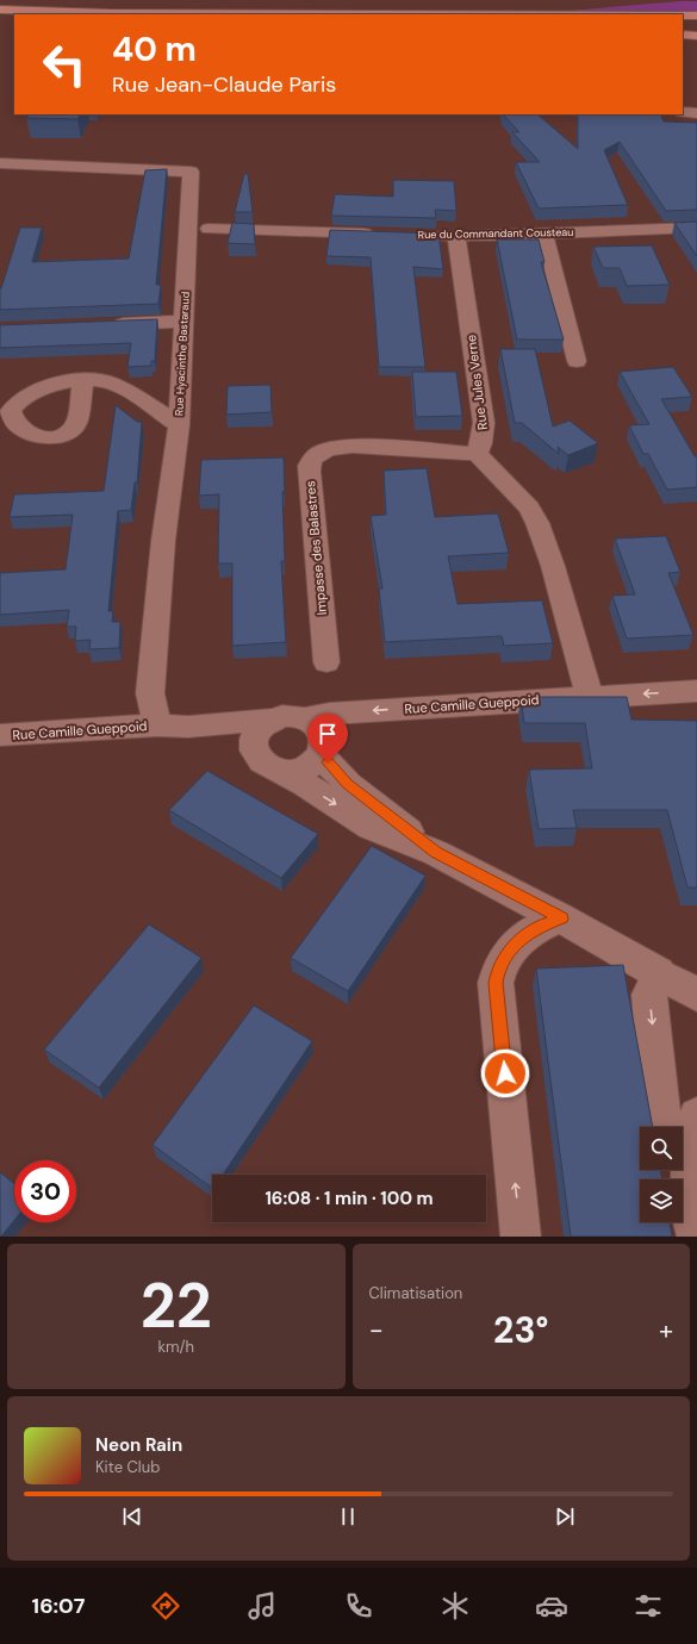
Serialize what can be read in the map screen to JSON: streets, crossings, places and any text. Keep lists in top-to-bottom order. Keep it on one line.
{"streets":{"street":["Rue du Commandant Cousteau","Rue Hyacinthe Bastaraud","Rue Jules Verne","Impasse des Balastres","Rue Camille Gueppoid"]},"crossings":[["Rue du Commandant Cousteau","Rue Jules Verne"],["Rue Hyacinthe Bastaraud","Rue Camille Gueppoid"],["Rue Jules Verne","Impasse des Balastres"]],"one_way":["Rue Camille Gueppoid"],"page":{"turn":["40 m","Rue Jean-Claude Paris"],"limit":"30","trip":"16:08 · 1 min · 100 m","tile":[["22","km/h"],"Climatisation"],"heat":["−","23°","+"],"song":["Neon Rain","Kite Club"],"tabs":"16:07"}}
